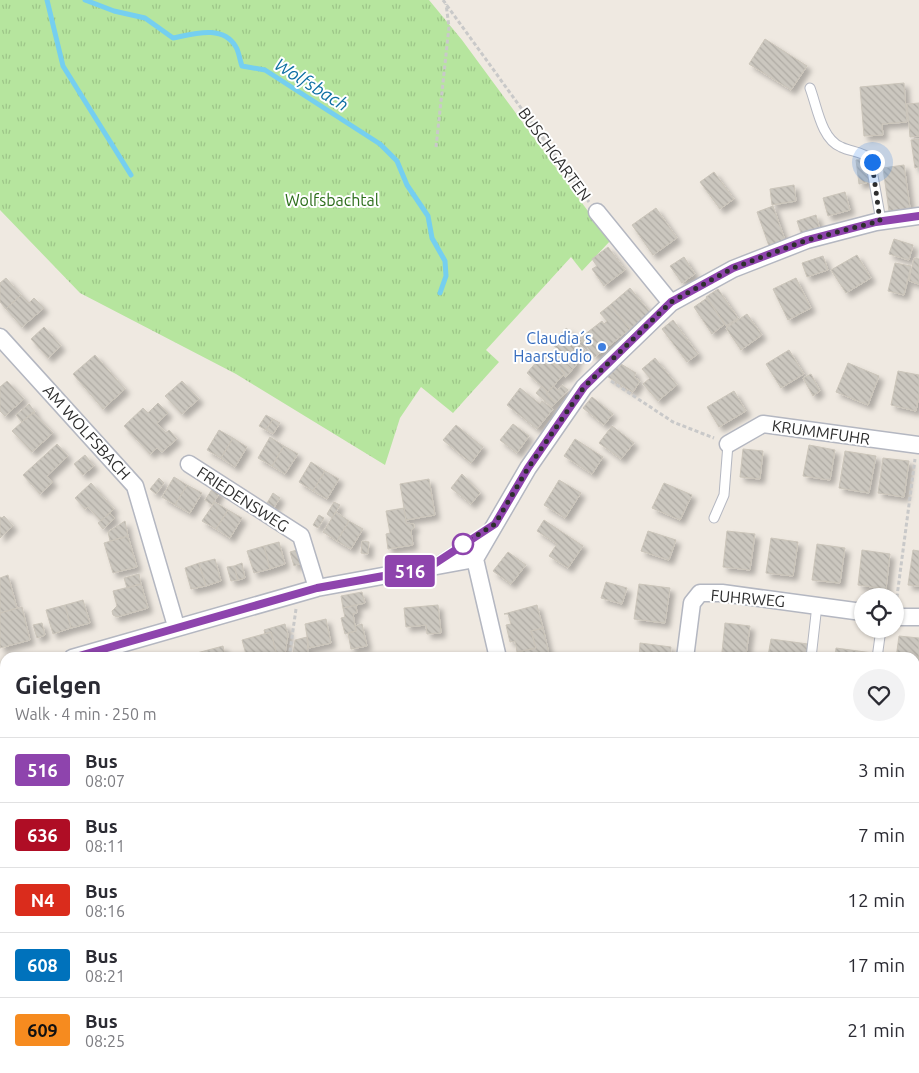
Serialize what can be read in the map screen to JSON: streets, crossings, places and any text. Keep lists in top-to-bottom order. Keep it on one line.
{"streets":{"street":["BUSCHGARTEN","AM WOLFSBACH","KRUMMFUHR","FRIEDENSWEG","FUHRWEG"]},"water":["Wolfsbach"],"parks":["Wolfsbachtal"],"places":["Claudia´s Haarstudio"],"lines":["bus line 516"],"page":{"on_map":"516","heading":["Gielgen","Walk · 4 min · 250 m"],"list":[{"mark":"516","name":"Bus","note":"08:07","value":"3 min"},{"mark":"636","name":"Bus","note":"08:11","value":"7 min"},{"mark":"N4","name":"Bus","note":"08:16","value":"12 min"},{"mark":"608","name":"Bus","note":"08:21","value":"17 min"},{"mark":"609","name":"Bus","note":"08:25","value":"21 min"}]}}
